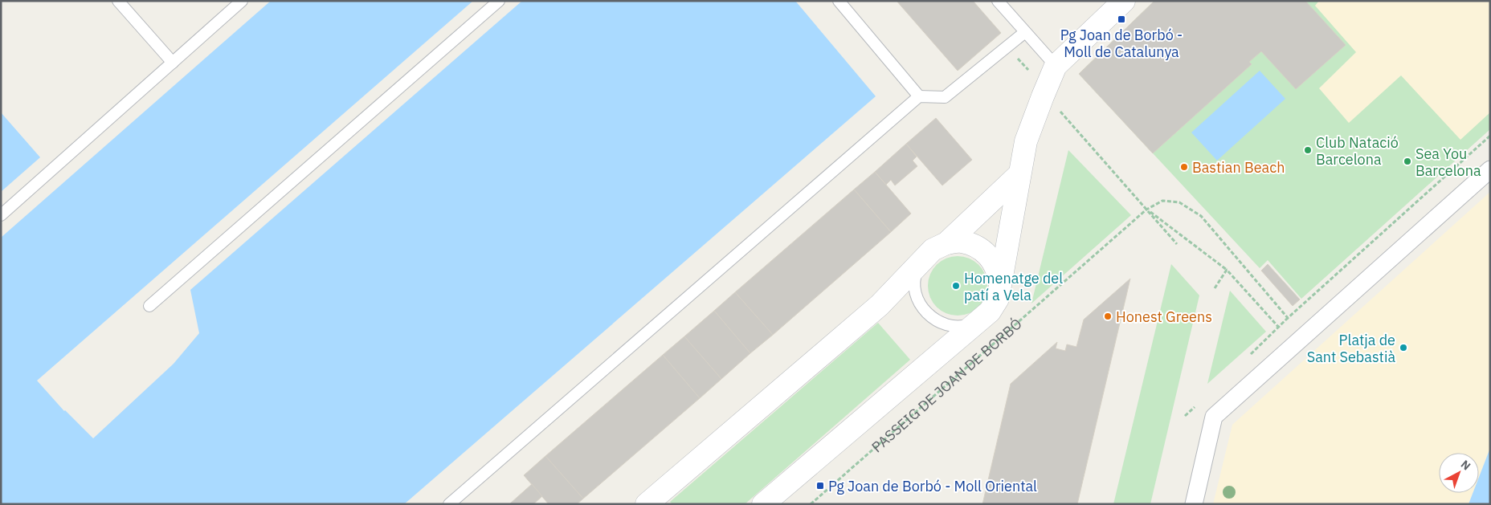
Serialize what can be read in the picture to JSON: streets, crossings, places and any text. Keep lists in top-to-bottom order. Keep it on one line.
{"streets":{"street":["PASSEIG DE JOAN DE BORBÓ"]},"places":{"transit":["Pg Joan de Borbó - Moll de Catalunya","Pg Joan de Borbó - Moll Oriental"],"other":["Club Natació Barcelona","Sea You Barcelona","Bastian Beach","Homenatge del patí a Vela","Honest Greens","Platja de Sant Sebastià"]},"north":"top right"}
